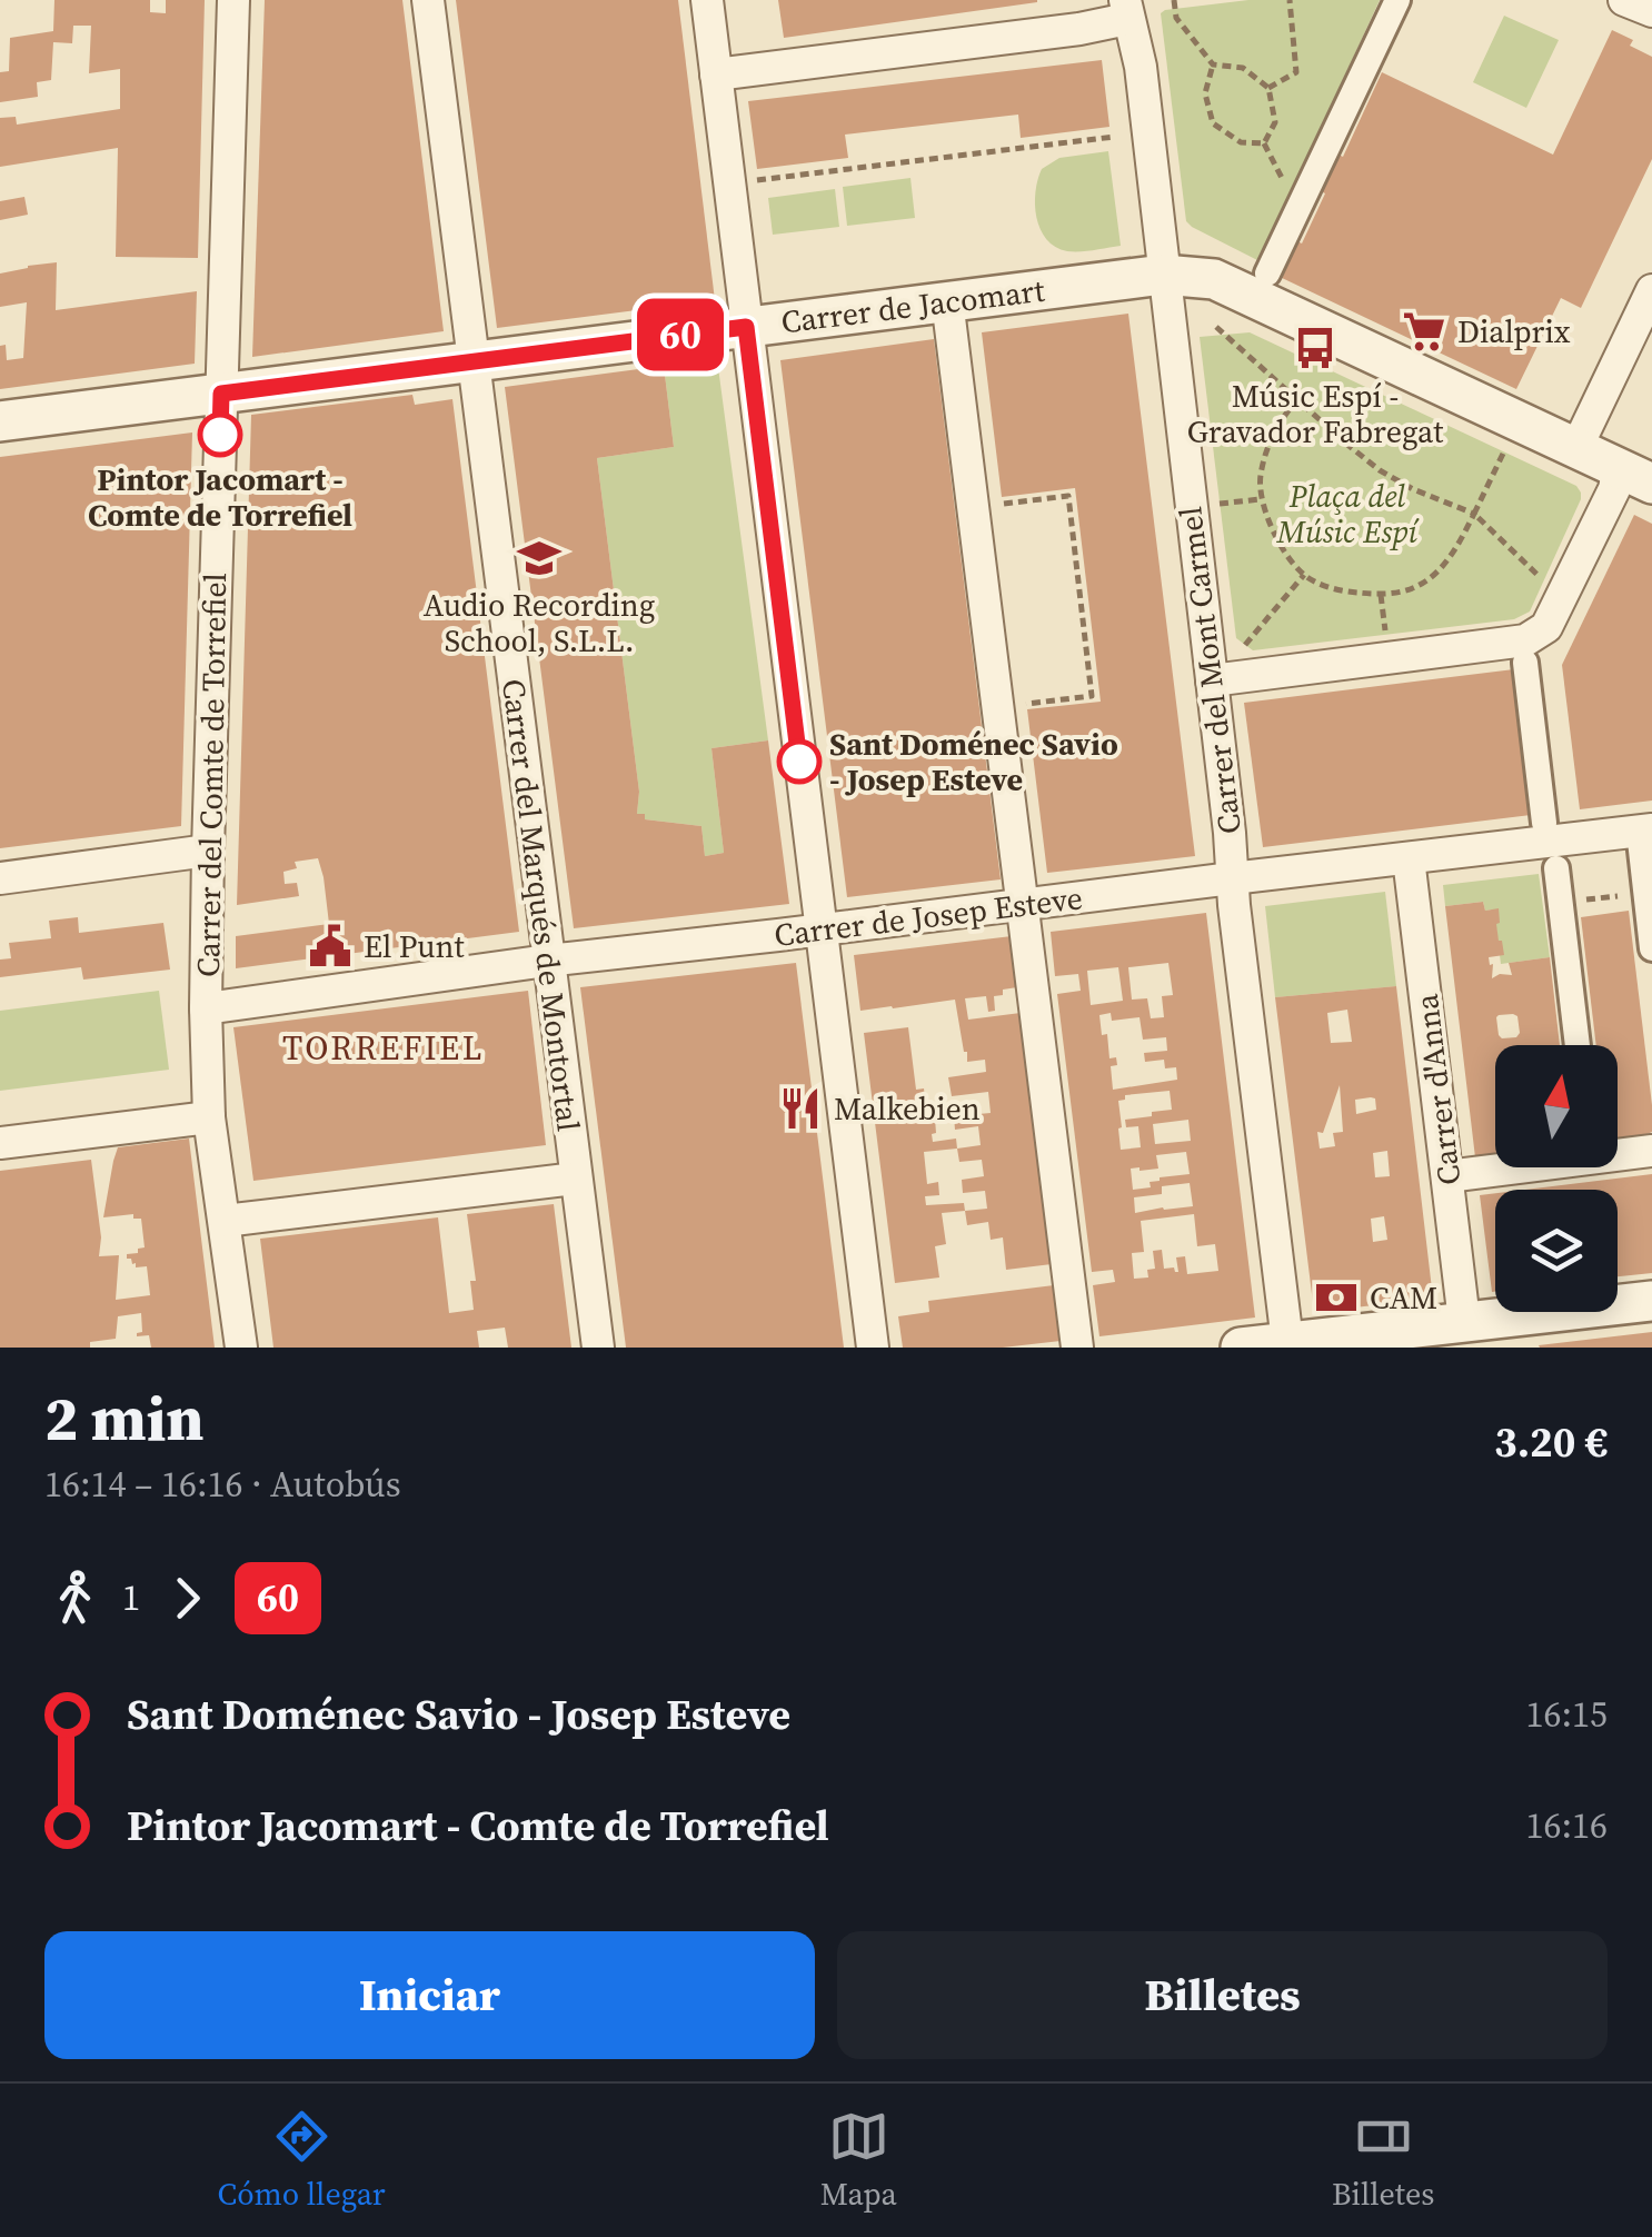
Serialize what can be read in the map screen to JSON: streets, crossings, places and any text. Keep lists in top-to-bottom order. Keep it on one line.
{"streets":{"street":["Carrer de Jacomart","Carrer del Mont Carmel","Carrer del Comte de Torrefiel","Carrer del Marqués de Montortal","Carrer de Josep Esteve","Carrer d'Anna"]},"crossings":[["Carrer de Jacomart","Carrer del Mont Carmel"],["Carrer de Jacomart","Carrer del Comte de Torrefiel"],["Carrer de Jacomart","Carrer del Marqués de Montortal"],["Carrer del Mont Carmel","Carrer de Josep Esteve"],["Carrer del Comte de Torrefiel","Carrer de Josep Esteve"],["Carrer del Marqués de Montortal","Carrer de Josep Esteve"],["Carrer de Josep Esteve","Carrer d'Anna"]],"districts":["TORREFIEL"],"parks":["Plaça del Músic Espí"],"places":{"supermarket":["Dialprix"],"bus stop":["Músic Espí - Gravador Fabregat"],"other":["Pintor Jacomart - Comte de Torrefiel","Sant Doménec Savio - Josep Esteve"],"school or university":["Audio Recording School, S.L.L."],"public building":["El Punt"],"restaurant":["Malkebien"],"bank":["CAM"]},"lines":["bus line 60"],"north":"top","page":{"on_map":"60","heading":["2 min","16:14 – 16:16 · Autobús","3.20 €"],"legs":["1","60"],"list":[{"name":"Sant Doménec Savio - Josep Esteve","value":"16:15"},{"name":"Pintor Jacomart - Comte de Torrefiel","value":"16:16"}],"buttons":["Iniciar","Billetes"],"tabs":["Cómo llegar","Mapa","Billetes"]}}
